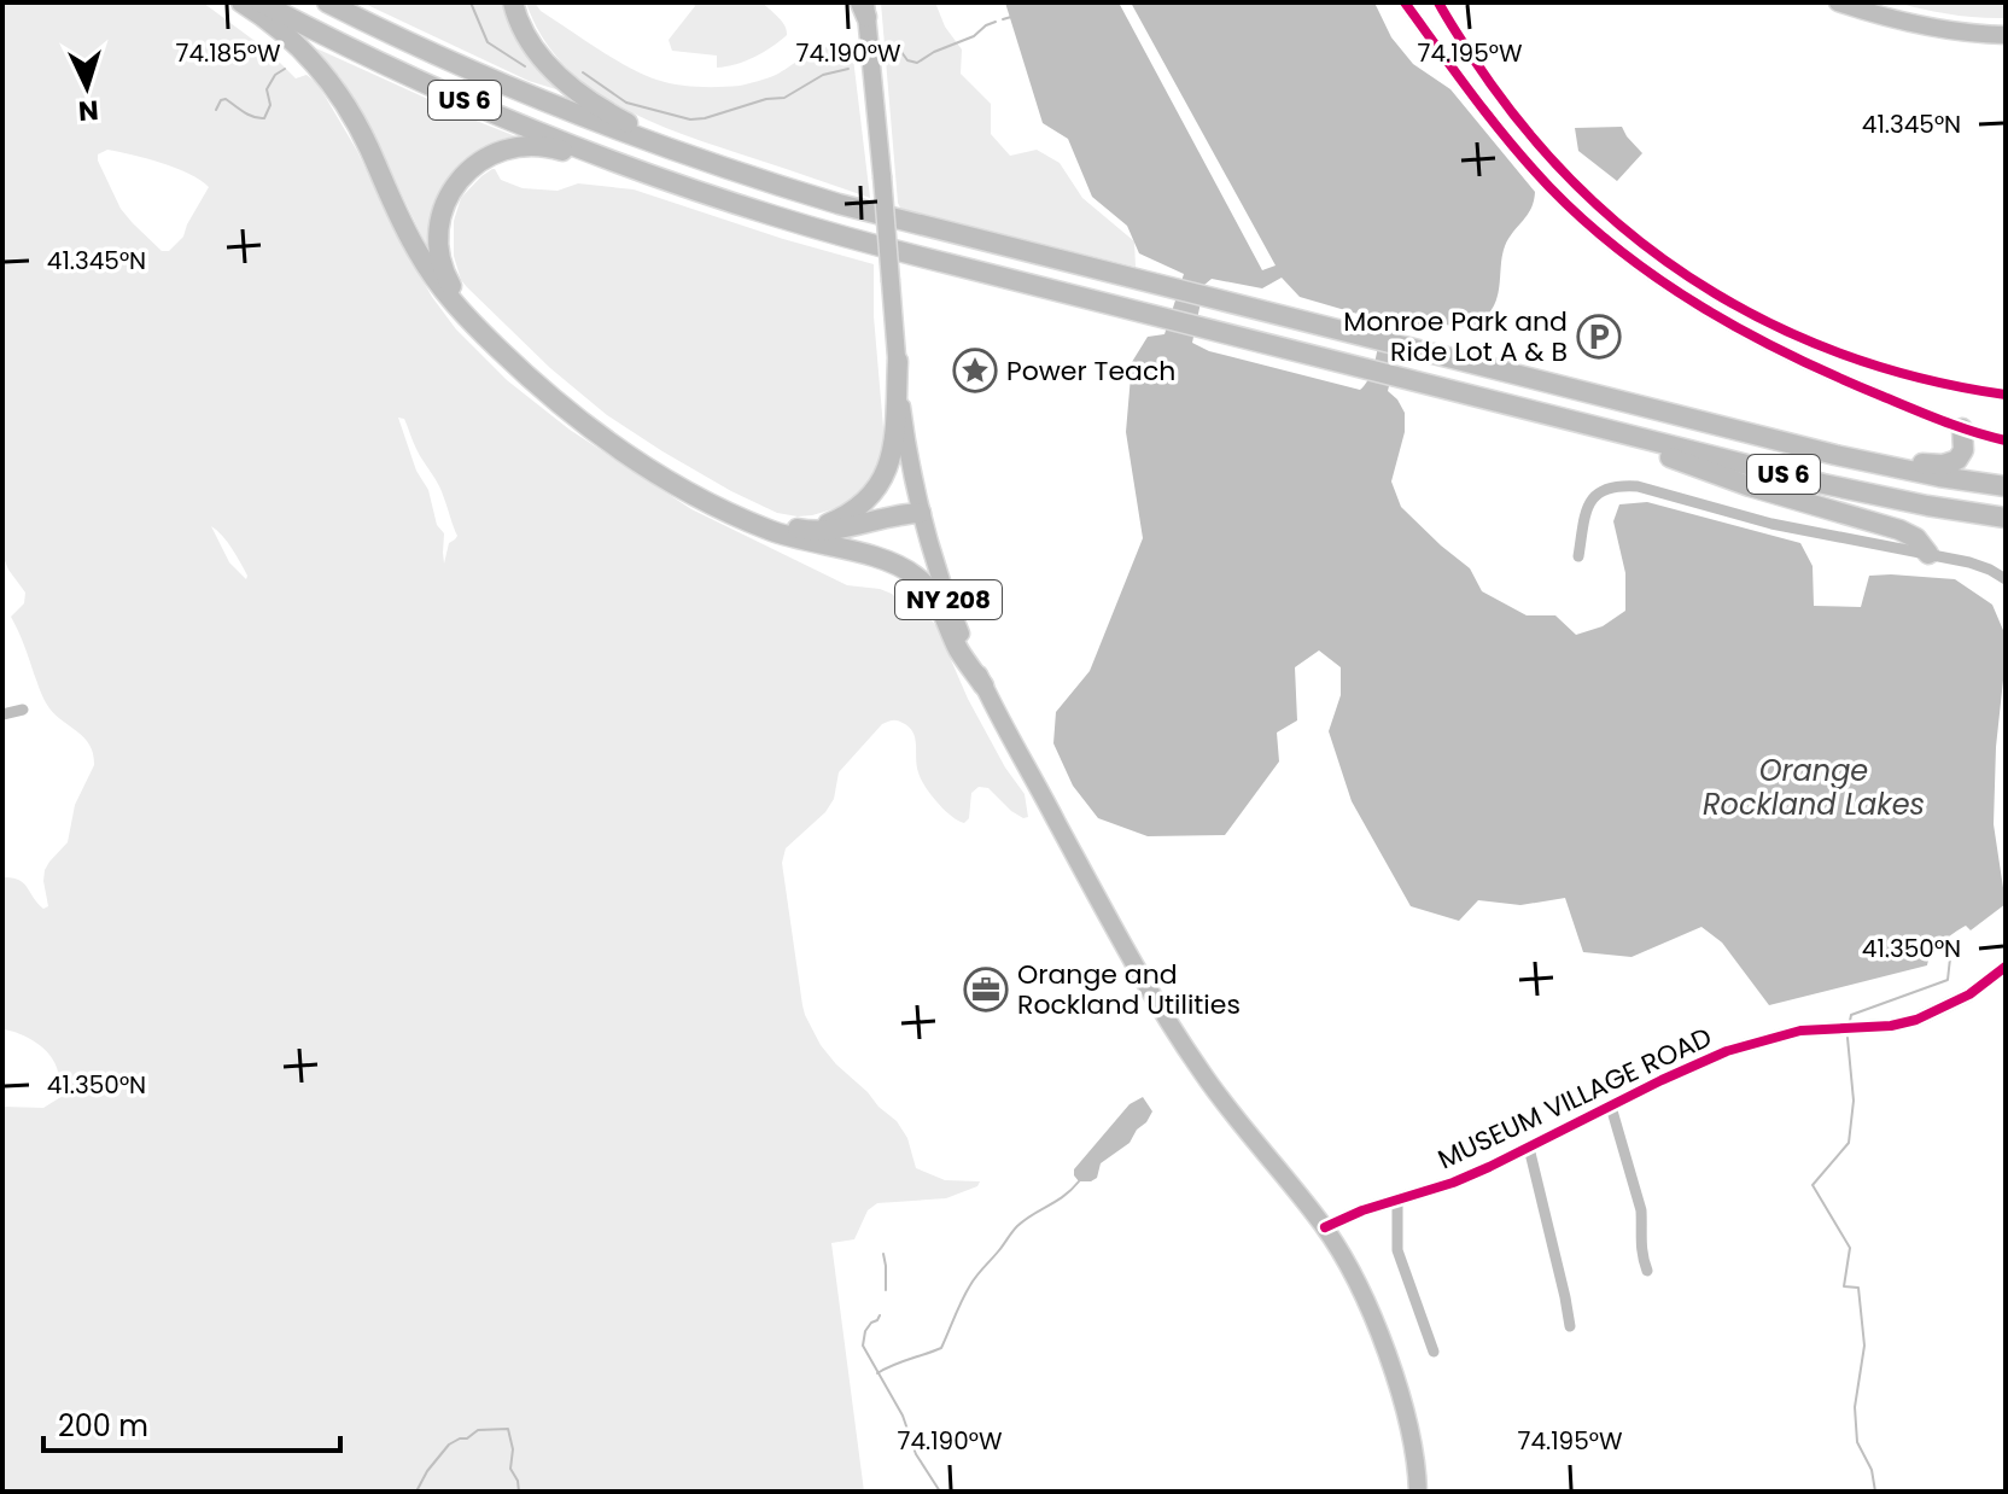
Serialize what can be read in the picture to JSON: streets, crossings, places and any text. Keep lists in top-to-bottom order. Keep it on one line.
{"streets":{"highway":["US 6"],"main road":["NY 208"],"street":["MUSEUM VILLAGE ROAD"]},"crossings":[["NY 208","MUSEUM VILLAGE ROAD"]],"water":["Orange Rockland Lakes"],"places":{"parking":["Monroe Park and Ride Lot A & B"],"place":["Power Teach"],"office":["Orange and Rockland Utilities"]},"scale_bar":"200 m","north":"bottom","coordinates":["74.185°W","74.190°W","74.195°W","41.345°N","41.350°N"]}
